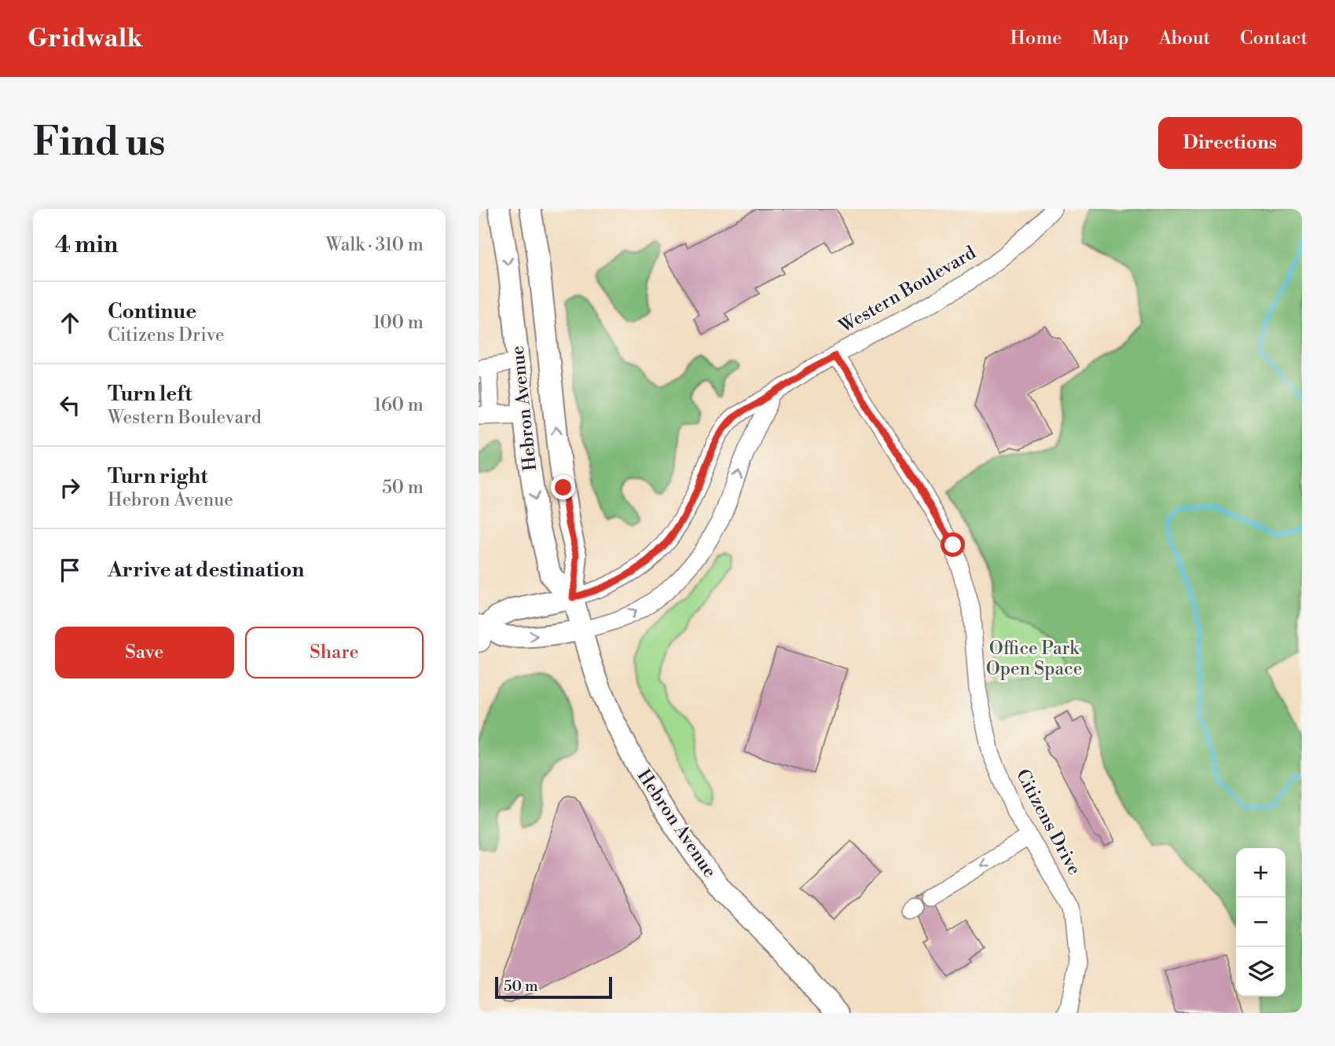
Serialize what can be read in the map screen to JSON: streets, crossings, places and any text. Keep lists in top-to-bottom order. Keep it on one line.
{"streets":{"main road":["Hebron Avenue"],"street":["Western Boulevard","Citizens Drive"]},"crossings":[["Western Boulevard","Hebron Avenue"],["Western Boulevard","Citizens Drive"]],"parks":["Office Park Open Space"],"scale_bar":"50 m","page":{"header":"Gridwalk","nav":["Home","Map","About","Contact"],"buttons":["Directions",["Save","Share"]],"title":"Find us","heading":["4 min","Walk · 310 m"],"list":[["Continue","Citizens Drive","100 m"],["Turn left","Western Boulevard","160 m"],["Turn right","Hebron Avenue","50 m"],"Arrive at destination"],"map_buttons":["+","−"],"scale":"50 m"}}
